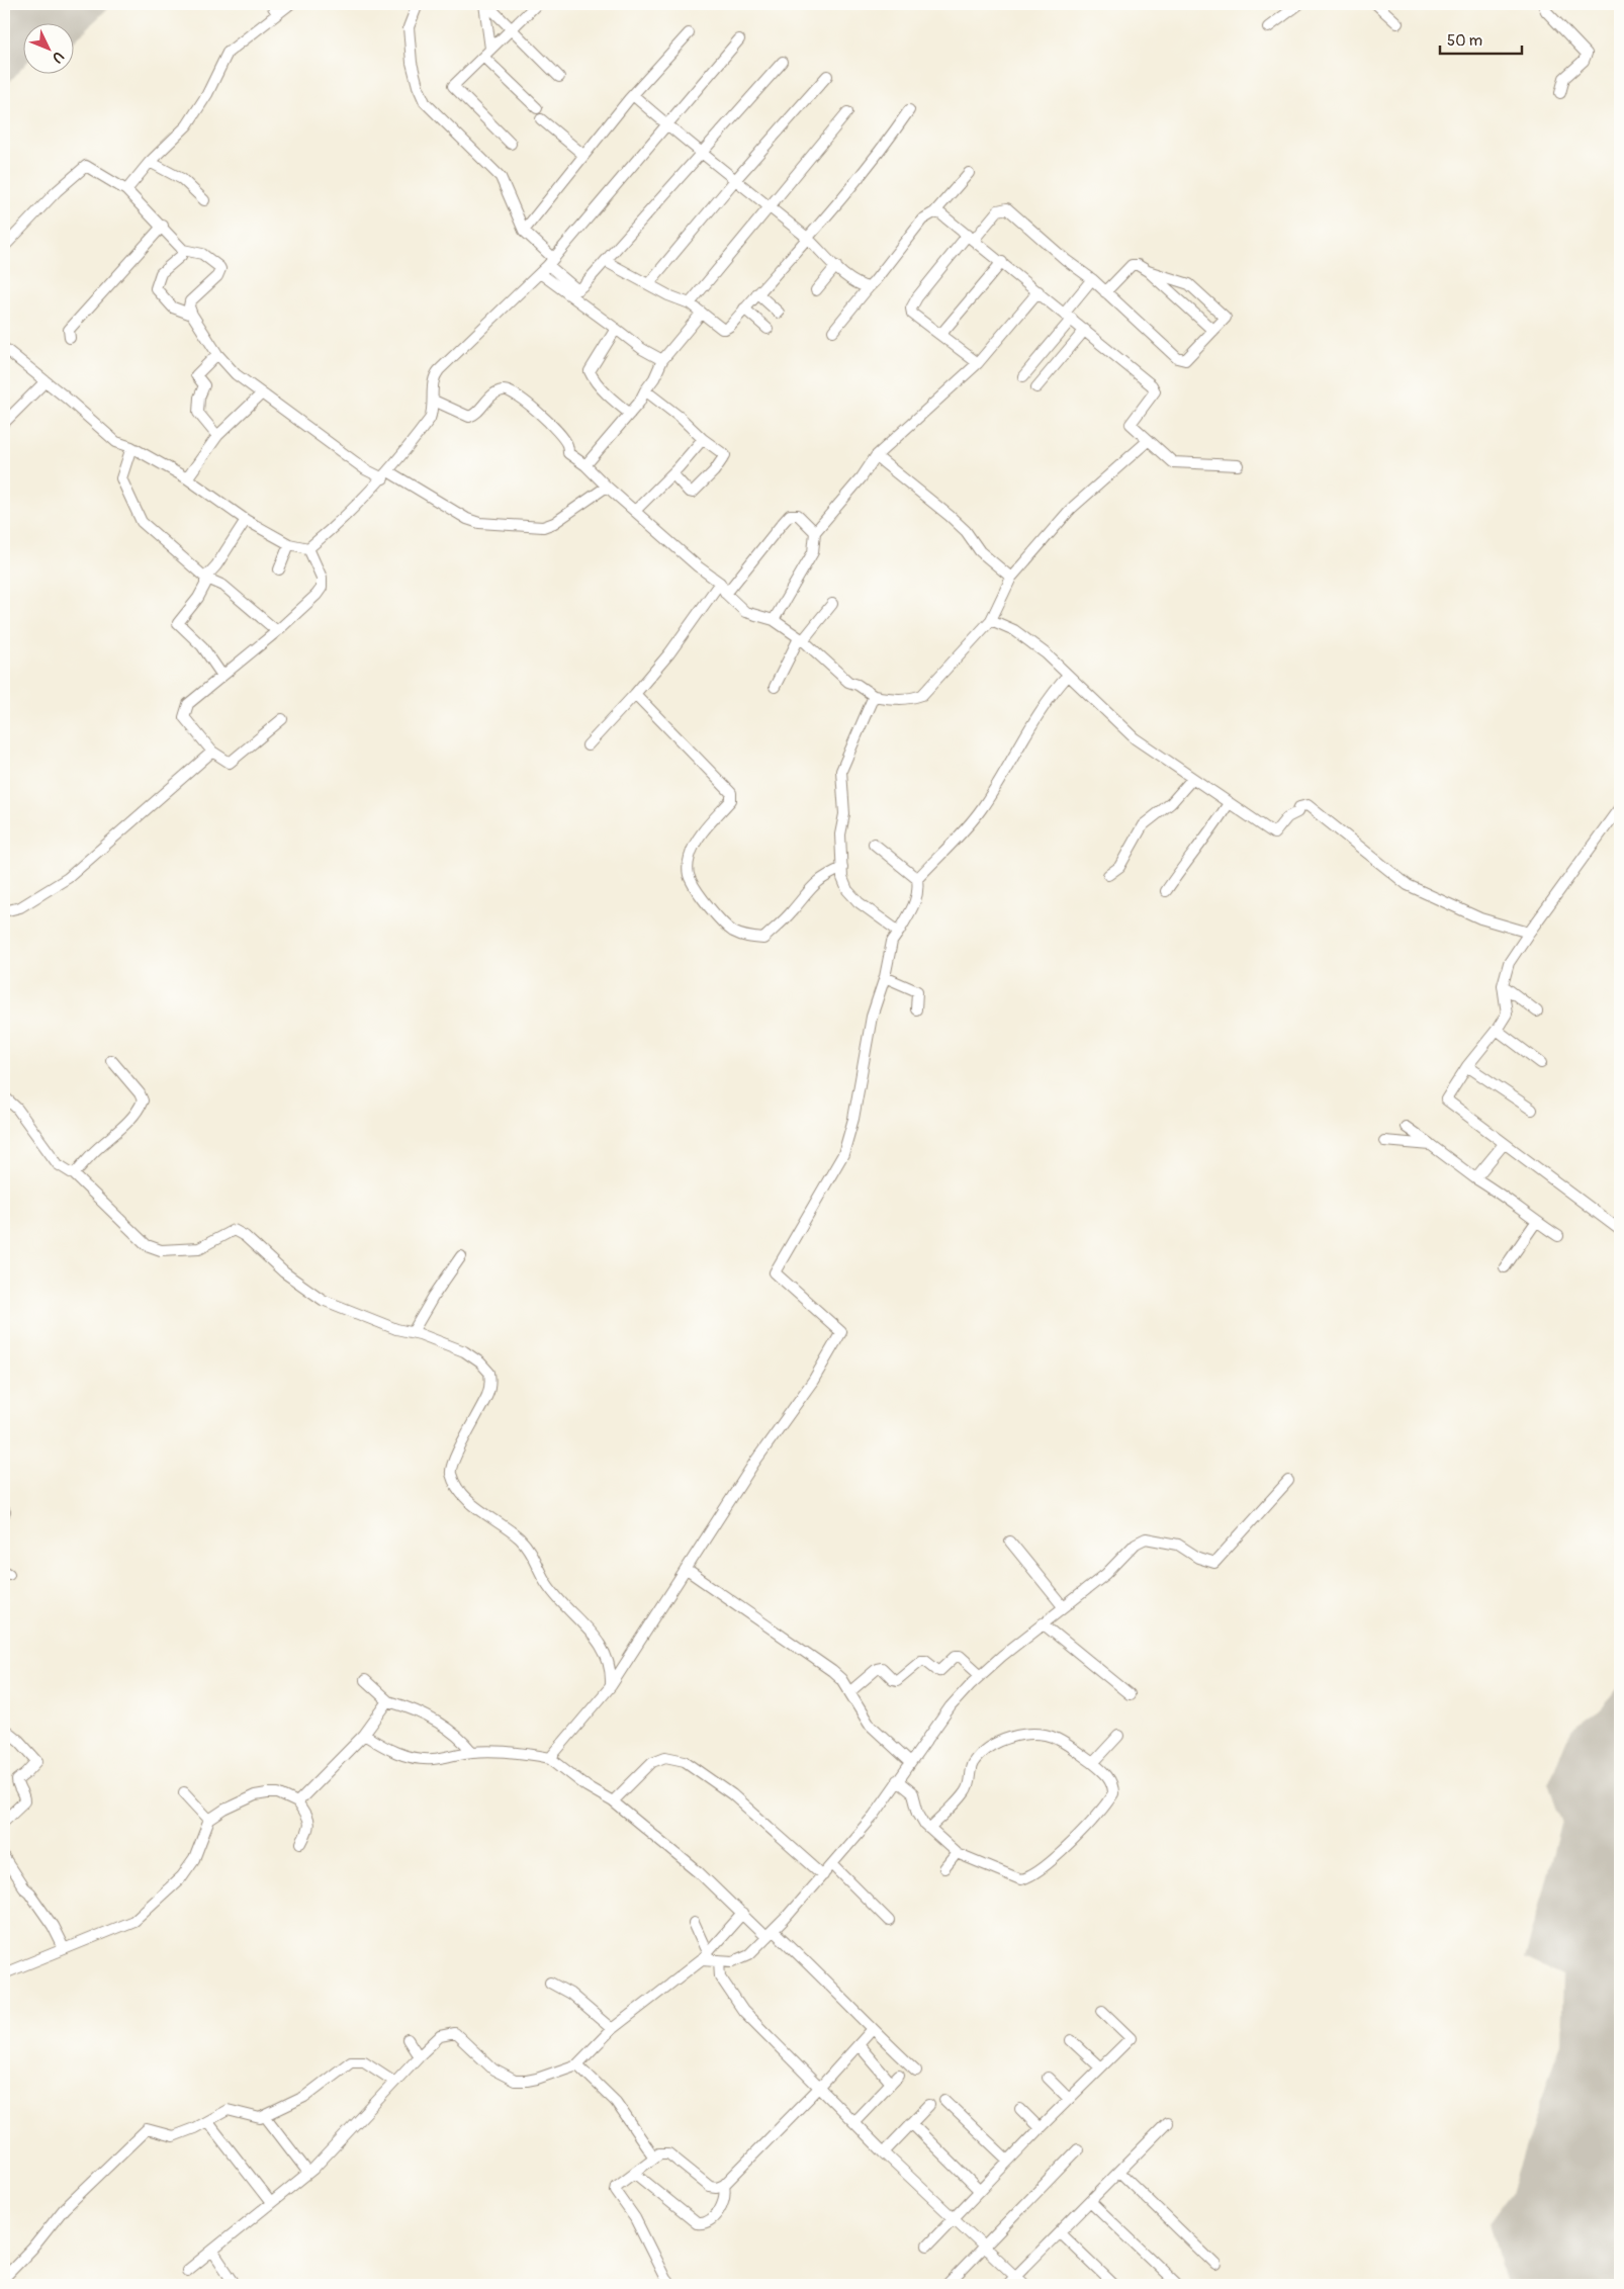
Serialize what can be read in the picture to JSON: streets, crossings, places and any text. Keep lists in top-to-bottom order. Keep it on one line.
{"scale_bar":"50 m","north":"bottom right"}
